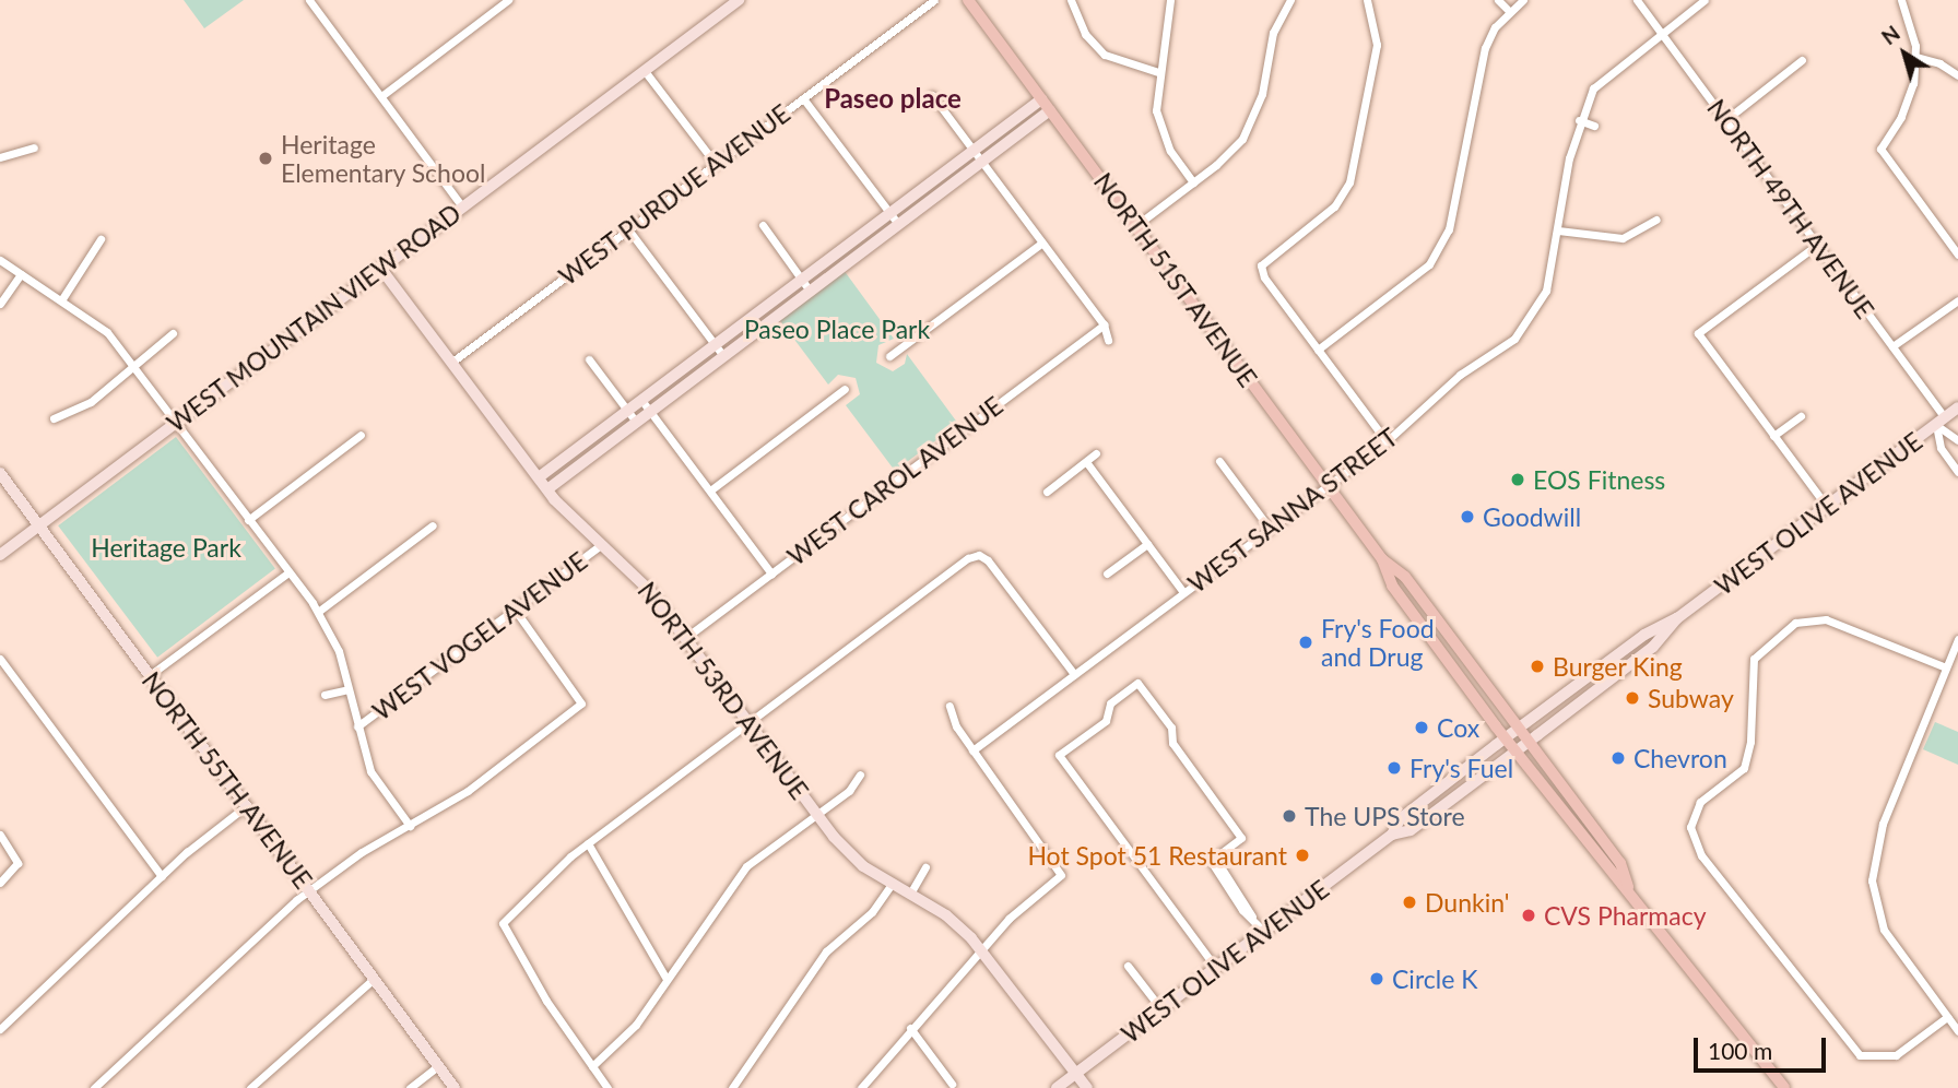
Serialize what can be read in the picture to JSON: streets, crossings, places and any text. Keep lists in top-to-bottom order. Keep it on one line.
{"streets":{"main road":["NORTH 51ST AVENUE"],"street":["WEST PURDUE AVENUE","NORTH 49TH AVENUE","WEST MOUNTAIN VIEW ROAD","WEST CAROL AVENUE","WEST SANNA STREET","WEST OLIVE AVENUE","WEST VOGEL AVENUE","NORTH 53RD AVENUE","NORTH 55TH AVENUE"]},"crossings":[["WEST PURDUE AVENUE","NORTH 53RD AVENUE"],["NORTH 49TH AVENUE","WEST SANNA STREET"],["NORTH 49TH AVENUE","WEST OLIVE AVENUE"],["NORTH 51ST AVENUE","WEST SANNA STREET"],["NORTH 51ST AVENUE","WEST OLIVE AVENUE"],["WEST MOUNTAIN VIEW ROAD","NORTH 53RD AVENUE"],["WEST MOUNTAIN VIEW ROAD","NORTH 55TH AVENUE"],["WEST CAROL AVENUE","NORTH 53RD AVENUE"],["WEST OLIVE AVENUE","NORTH 53RD AVENUE"],["WEST VOGEL AVENUE","NORTH 53RD AVENUE"]],"districts":["Paseo place"],"parks":["Paseo Place Park","Heritage Park"],"places":["Heritage Elementary School","EOS Fitness","Goodwill","Fry's Food and Drug","Burger King","Subway","Cox","Chevron","Fry's Fuel","The UPS Store","Hot Spot 51 Restaurant","Dunkin'","CVS Pharmacy","Circle K"],"scale_bar":"100 m","north":"top left"}
